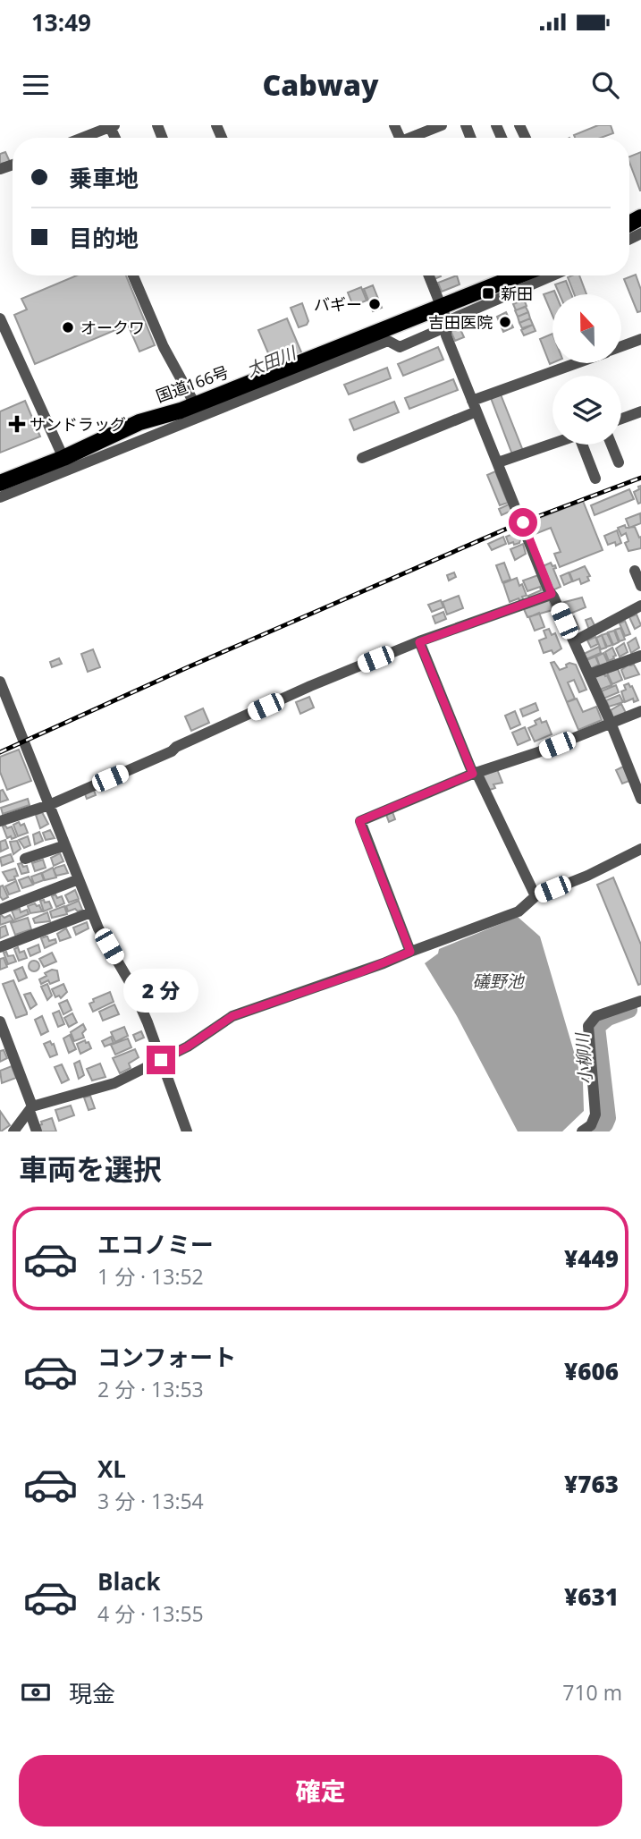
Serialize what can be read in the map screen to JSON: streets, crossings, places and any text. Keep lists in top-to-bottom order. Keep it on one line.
{"streets":{"highway":["国道166号"]},"water":["太田川","礒野池","小柳川"],"places":{"transit":["新田"],"other":["バギー","吉田医院","オークワ"],"health":["サンドラッグ"]},"north":"top","page":{"status":"13:49","header":"Cabway","banner":["乗車地","目的地"],"bubble":"2 分","heading":"車両を選択","list":[{"name":"エコノミー","note":"1 分 · 13:52","value":"¥449"},{"name":"コンフォート","note":"2 分 · 13:53","value":"¥606"},{"name":"XL","note":"3 分 · 13:54","value":"¥763"},{"name":"Black","note":"4 分 · 13:55","value":"¥631"}],"pay":["現金","710 m"],"buttons":"確定"}}
